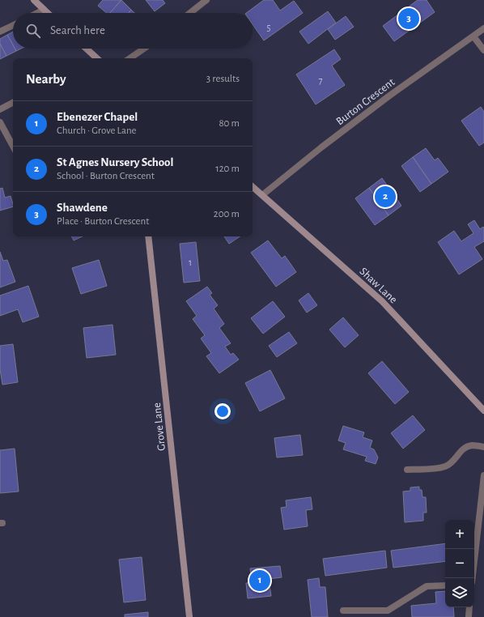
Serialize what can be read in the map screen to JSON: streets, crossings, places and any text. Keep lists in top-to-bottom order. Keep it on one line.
{"streets":{"main road":["Shaw Lane","Grove Lane"],"street":["Burton Crescent"]},"crossings":[["Burton Crescent","Shaw Lane"]],"house_numbers":["5","7","1"],"page":{"pins":["3","2","1"],"search":"Search here","heading":["Nearby","3 results"],"list":[{"mark":"1","name":"Ebenezer Chapel","note":"Church · Grove Lane","value":"80 m"},{"mark":"2","name":"St Agnes Nursery School","note":"School · Burton Crescent","value":"120 m"},{"mark":"3","name":"Shawdene","note":"Place · Burton Crescent","value":"200 m"}],"map_buttons":["+","−"]}}
